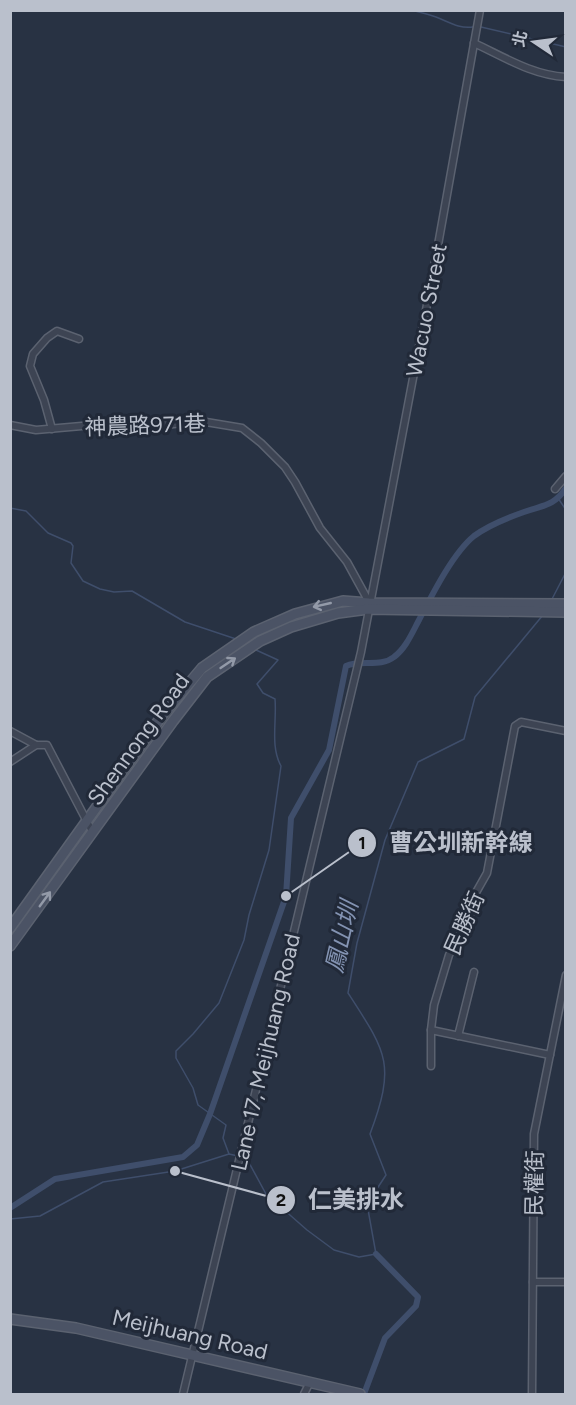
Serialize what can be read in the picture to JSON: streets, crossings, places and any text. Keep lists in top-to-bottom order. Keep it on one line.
{"streets":{"street":["Wacuo Street","神農路971巷","Shennong Road","民勝街","Lane 17, Meijhuang Road","民權街","Meijhuang Road"]},"crossings":[["Wacuo Street","神農路971巷"],["Wacuo Street","Shennong Road"],["Wacuo Street","Lane 17, Meijhuang Road"],["神農路971巷","Shennong Road"],["神農路971巷","Lane 17, Meijhuang Road"],["Shennong Road","Lane 17, Meijhuang Road"],["Lane 17, Meijhuang Road","Meijhuang Road"]],"water":["鳳山圳"],"places":["曹公圳新幹線","仁美排水"],"north":"left"}
